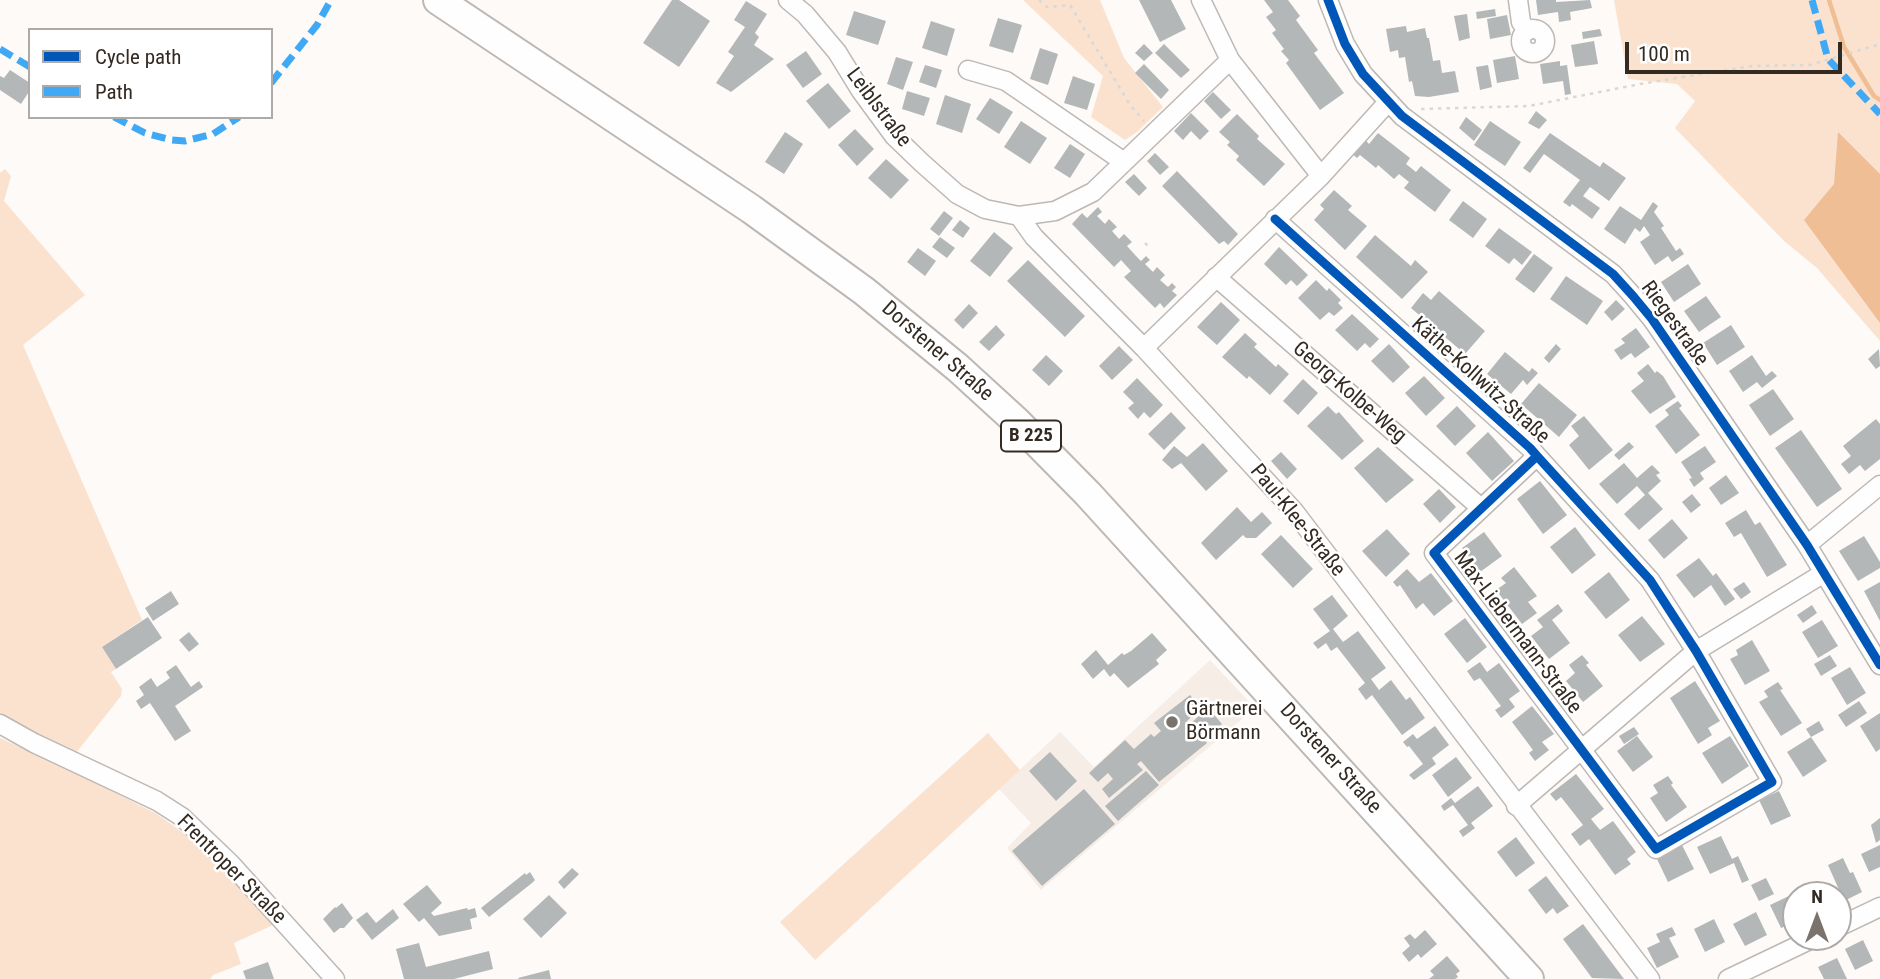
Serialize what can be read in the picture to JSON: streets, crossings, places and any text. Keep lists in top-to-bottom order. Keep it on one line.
{"streets":{"main road":["Dorstener Straße","B 225"],"street":["Leiblstraße","Riegestraße","Käthe-Kollwitz-Straße","Georg-Kolbe-Weg","Paul-Klee-Straße","Max-Liebermann-Straße","Frentroper Straße"]},"crossings":[["Käthe-Kollwitz-Straße","Max-Liebermann-Straße"],["Georg-Kolbe-Weg","Max-Liebermann-Straße"]],"places":["Gärtnerei Börmann"],"legend":["Cycle path","Path"],"scale_bar":"100 m","north":"top"}
